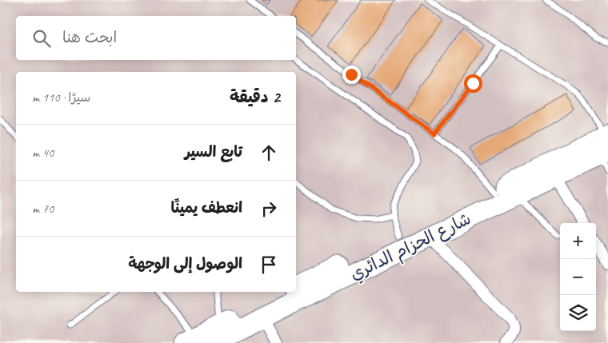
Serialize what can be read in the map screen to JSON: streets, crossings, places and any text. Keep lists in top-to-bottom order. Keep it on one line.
{"streets":{"highway":["شارع الحزام الدائري"]},"page":{"search":"ابحث هنا","heading":["2 دقيقة","سيرًا · 110 m"],"list":[["تابع السير","40 m"],["انعطف يمينًا","70 m"],"الوصول إلى الوجهة"],"map_buttons":["+","−"]}}
